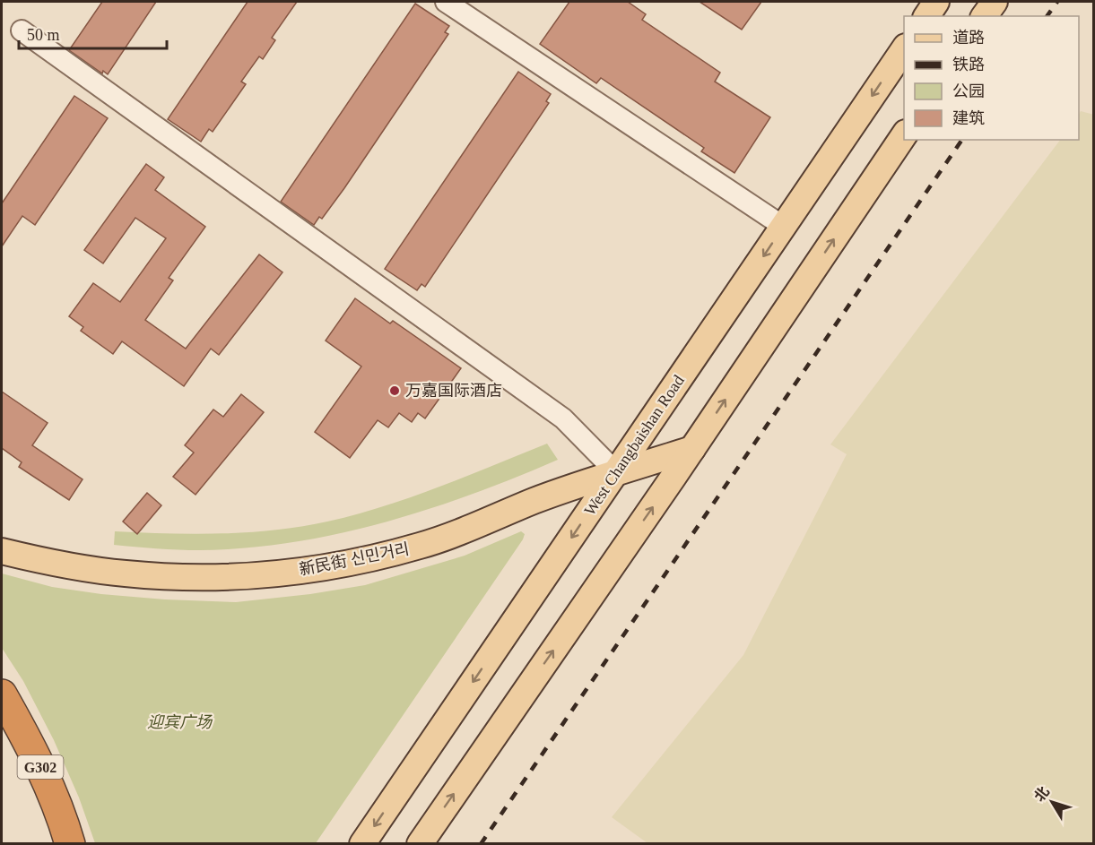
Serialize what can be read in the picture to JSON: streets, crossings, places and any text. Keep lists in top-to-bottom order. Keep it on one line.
{"streets":{"highway":["G302"],"main road":["West Changbaishan Road","新民街 신민거리"]},"crossings":[["West Changbaishan Road","新民街 신민거리"]],"parks":["迎宾广场"],"places":["万嘉国际酒店"],"legend":["道路","铁路","公园","建筑"],"scale_bar":"50 m","north":"top left"}
